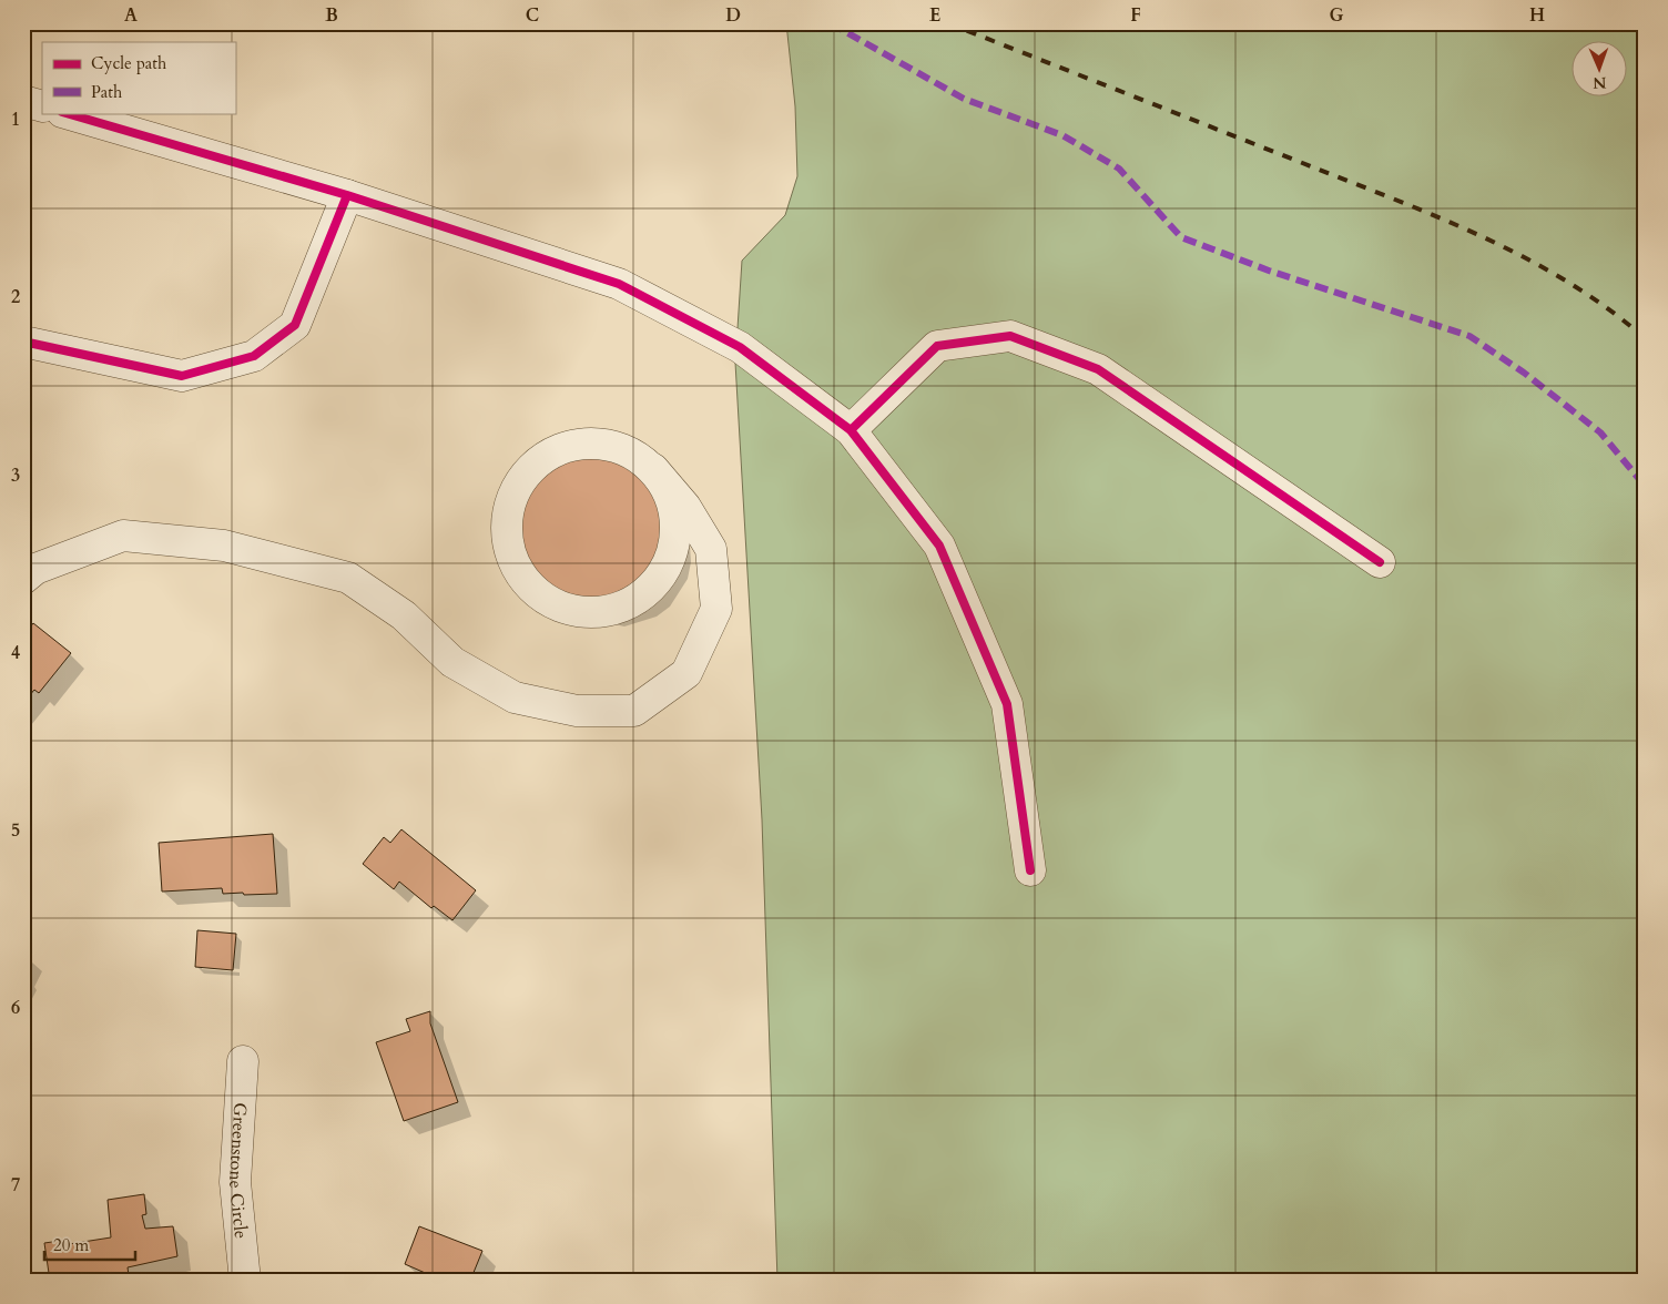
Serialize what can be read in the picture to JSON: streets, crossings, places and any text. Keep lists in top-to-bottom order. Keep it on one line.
{"streets":{"street":["Greenstone Circle"]},"legend":["Cycle path","Path"],"scale_bar":"20 m","north":"bottom","grid":{"columns":["A","B","C","D","E","F","G","H"],"rows":["1","2","3","4","5","6","7"]}}
